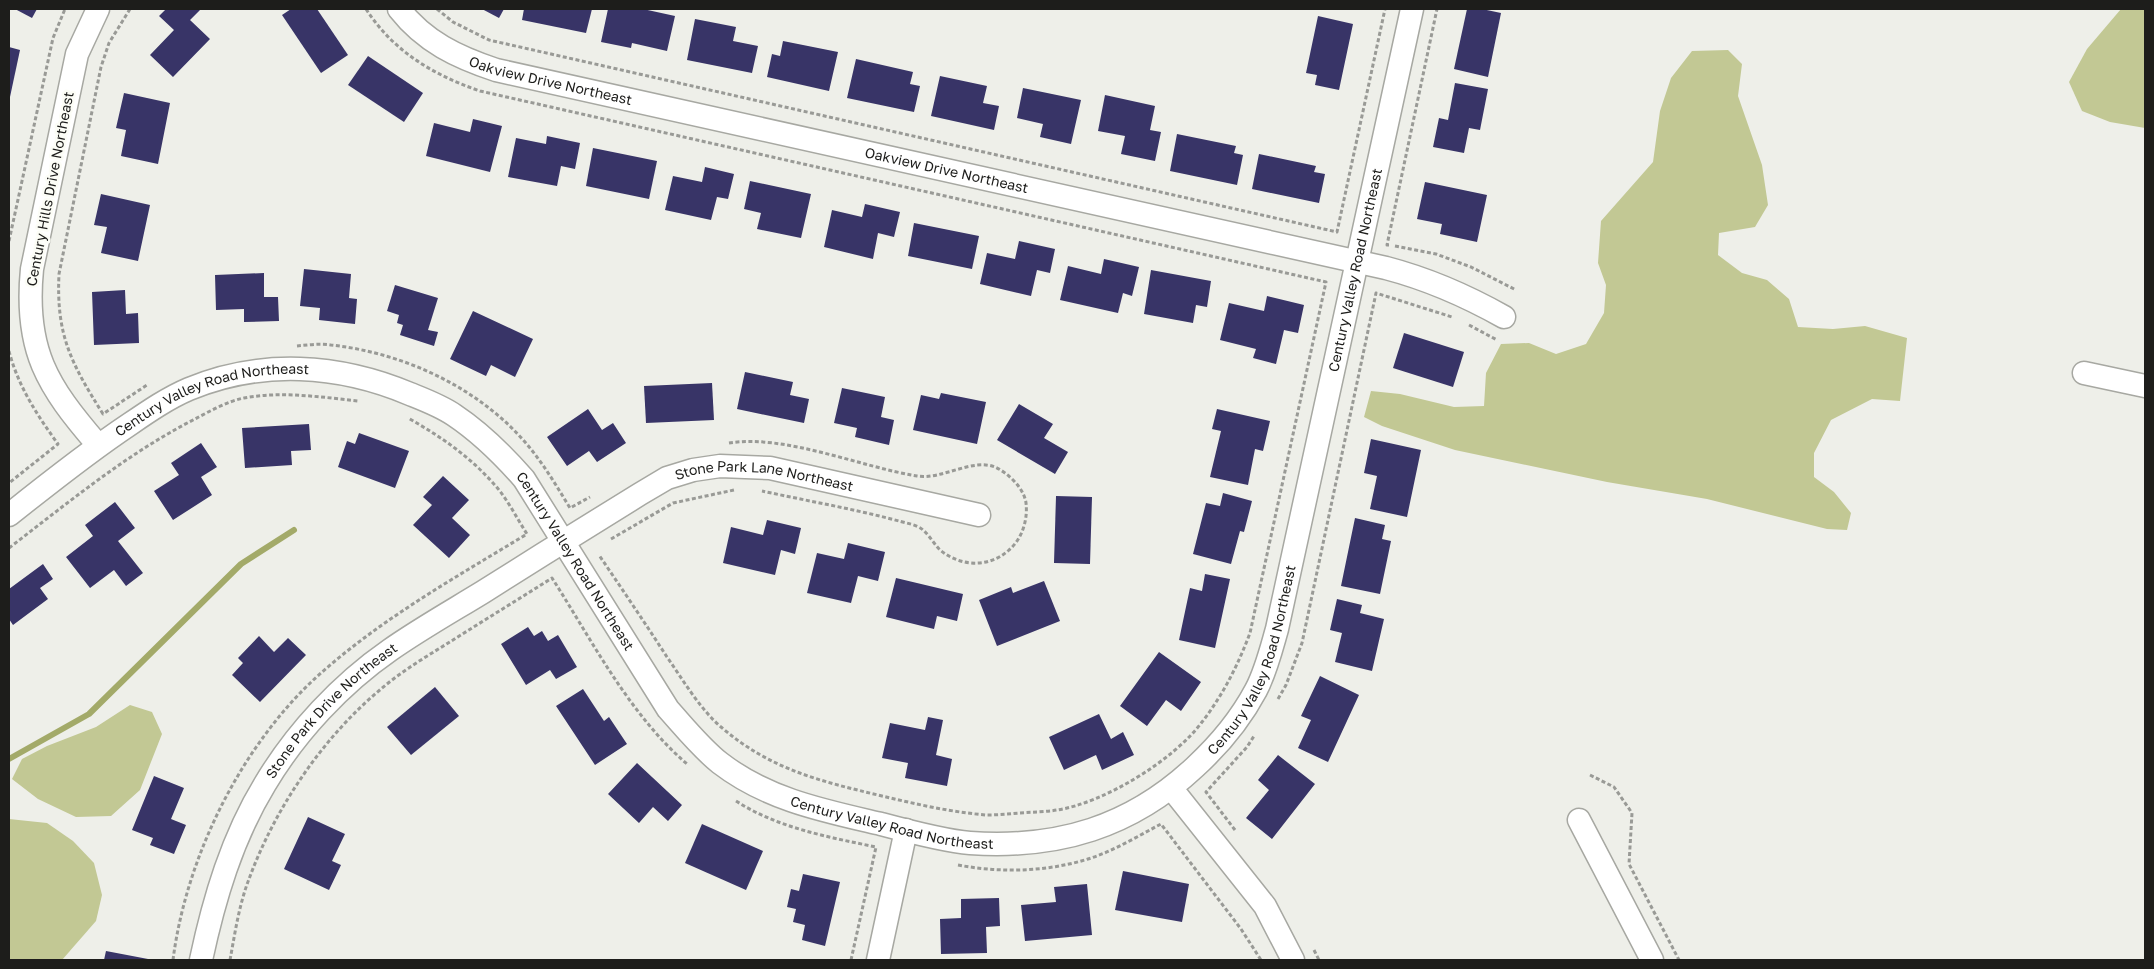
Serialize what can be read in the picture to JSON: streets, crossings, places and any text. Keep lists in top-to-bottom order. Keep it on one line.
{"streets":{"street":["Oakview Drive Northeast","Century Hills Drive Northeast","Century Valley Road Northeast","Stone Park Lane Northeast","Stone Park Drive Northeast"]},"crossings":[["Oakview Drive Northeast","Century Valley Road Northeast"],["Century Hills Drive Northeast","Century Valley Road Northeast"],["Century Valley Road Northeast","Stone Park Lane Northeast"],["Century Valley Road Northeast","Stone Park Drive Northeast"],["Stone Park Lane Northeast","Stone Park Drive Northeast"]]}
